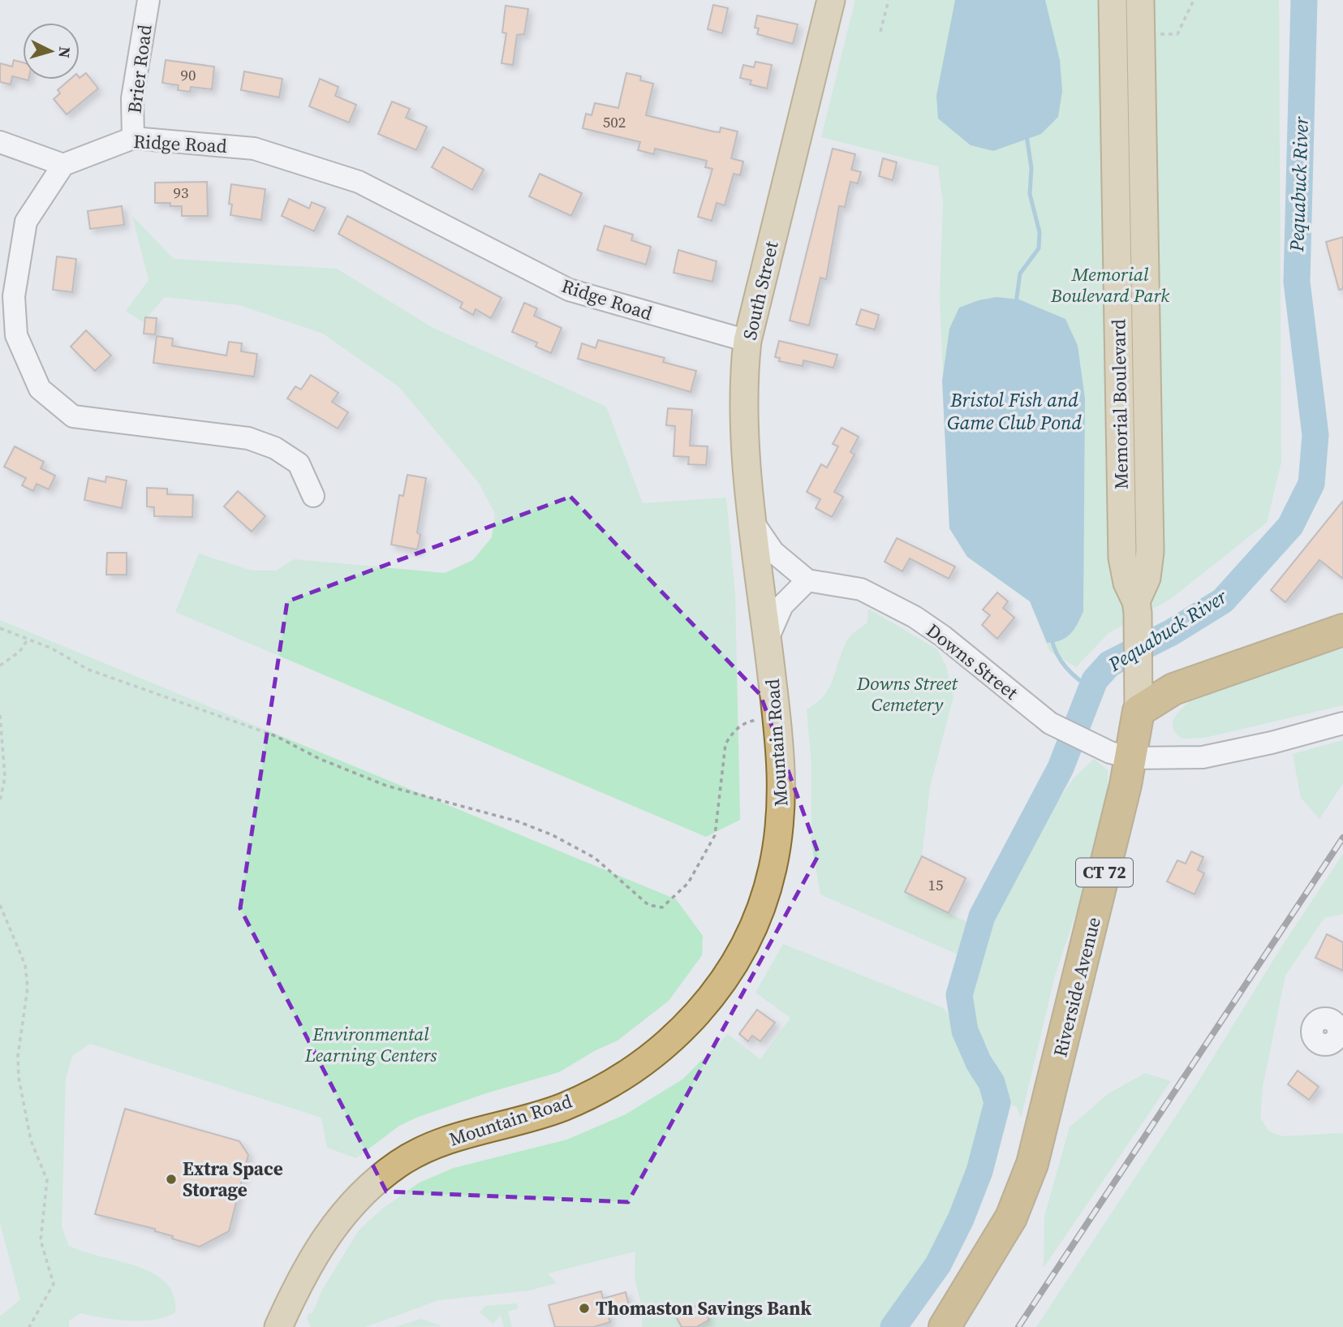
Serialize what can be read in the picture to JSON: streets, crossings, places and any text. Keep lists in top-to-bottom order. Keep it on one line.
{"streets":{"highway":["CT 72","Riverside Avenue"],"main road":["South Street","Memorial Boulevard","Mountain Road"],"street":["Brier Road","Ridge Road","Downs Street"]},"crossings":[["Brier Road","Ridge Road"],["Ridge Road","South Street"],["South Street","Mountain Road"],["Memorial Boulevard","Riverside Avenue"],["Downs Street","Riverside Avenue"]],"water":["Pequabuck River","Bristol Fish and Game Club Pond"],"parks":["Memorial Boulevard Park","Downs Street Cemetery","Environmental Learning Centers"],"places":["Extra Space Storage","Thomaston Savings Bank"],"house_numbers":["90","502","93","15"],"north":"right"}
